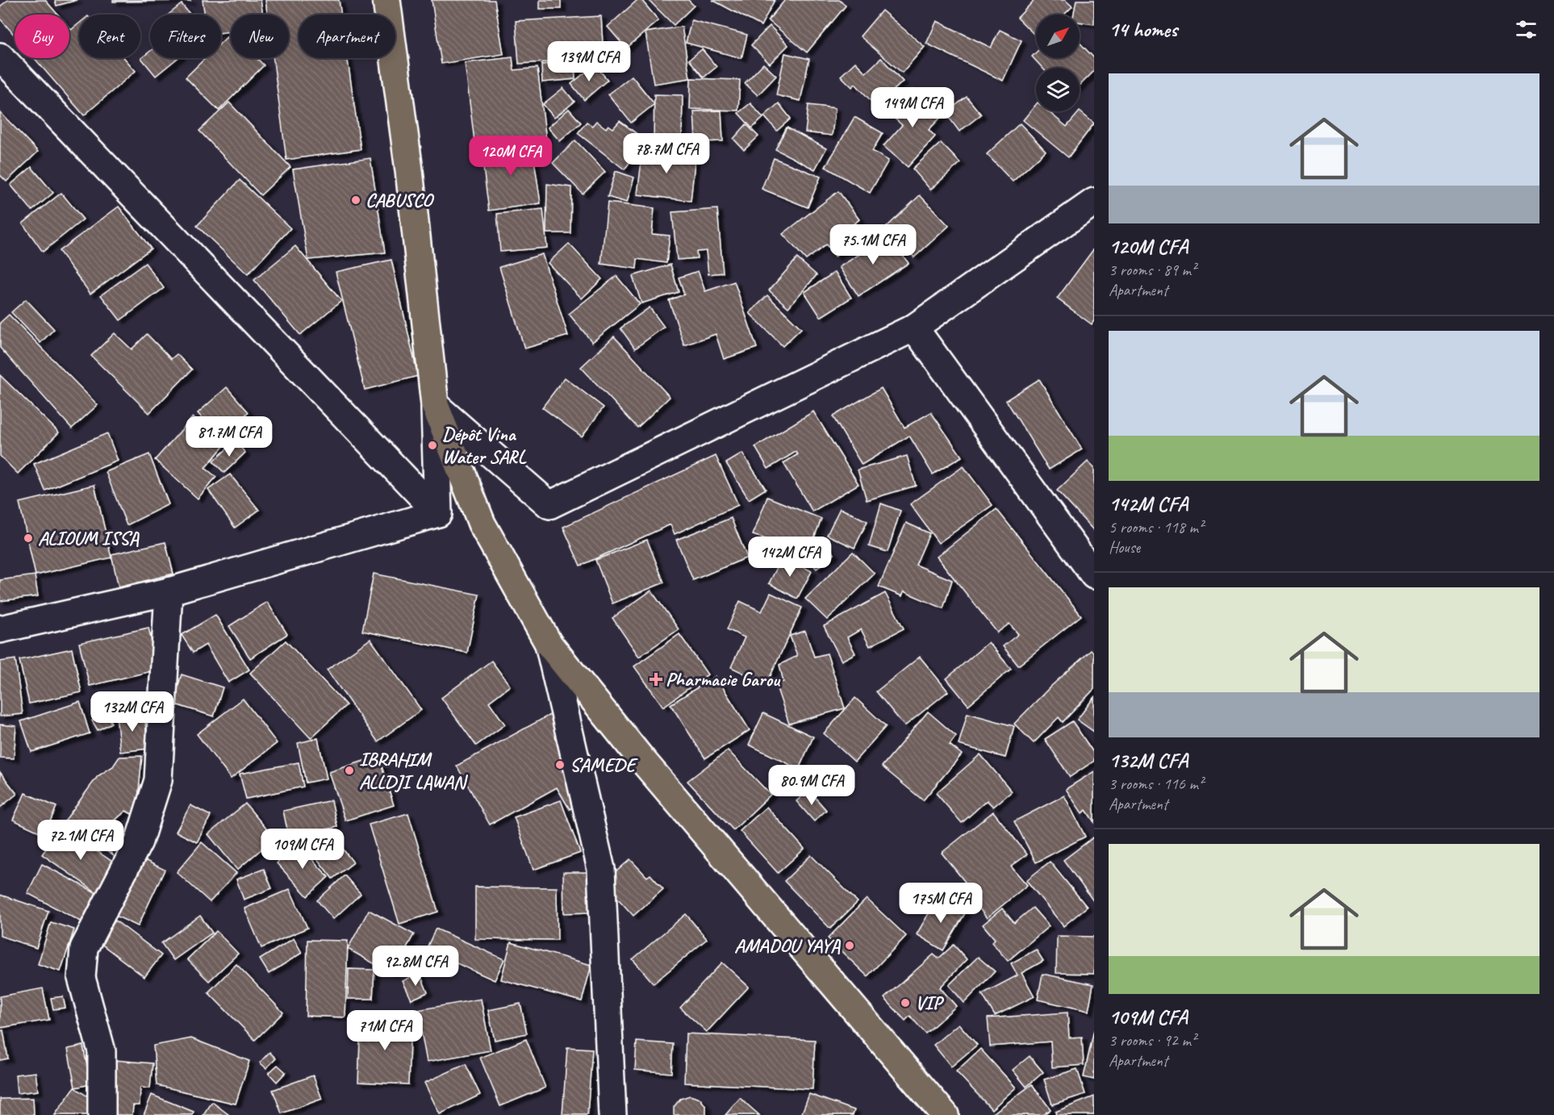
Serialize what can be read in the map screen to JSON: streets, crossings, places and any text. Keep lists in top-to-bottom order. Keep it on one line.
{"places":{"other":["CABUSCO","Dépôt Vina Water SARL","ALIOUM ISSA","SAMEDE","IBRAHIM ALLDJI LAWAN","AMADOU YAYA","VIP"],"health":["Pharmacie Garou"]},"north":"top right","page":{"heading":"14 homes","chip":["Buy","Rent","Filters","New","Apartment"],"price":["139M CFA","149M CFA","78.7M CFA","120M CFA","75.1M CFA","81.7M CFA","142M CFA","132M CFA","80.9M CFA","72.1M CFA","109M CFA","175M CFA","92.8M CFA","71M CFA"],"list":[{"name":"120M CFA","note":"3 rooms · 89 m² · Apartment"},{"name":"142M CFA","note":"5 rooms · 118 m² · House"},{"name":"132M CFA","note":"3 rooms · 116 m² · Apartment"},{"name":"109M CFA","note":"3 rooms · 92 m² · Apartment"}]}}
